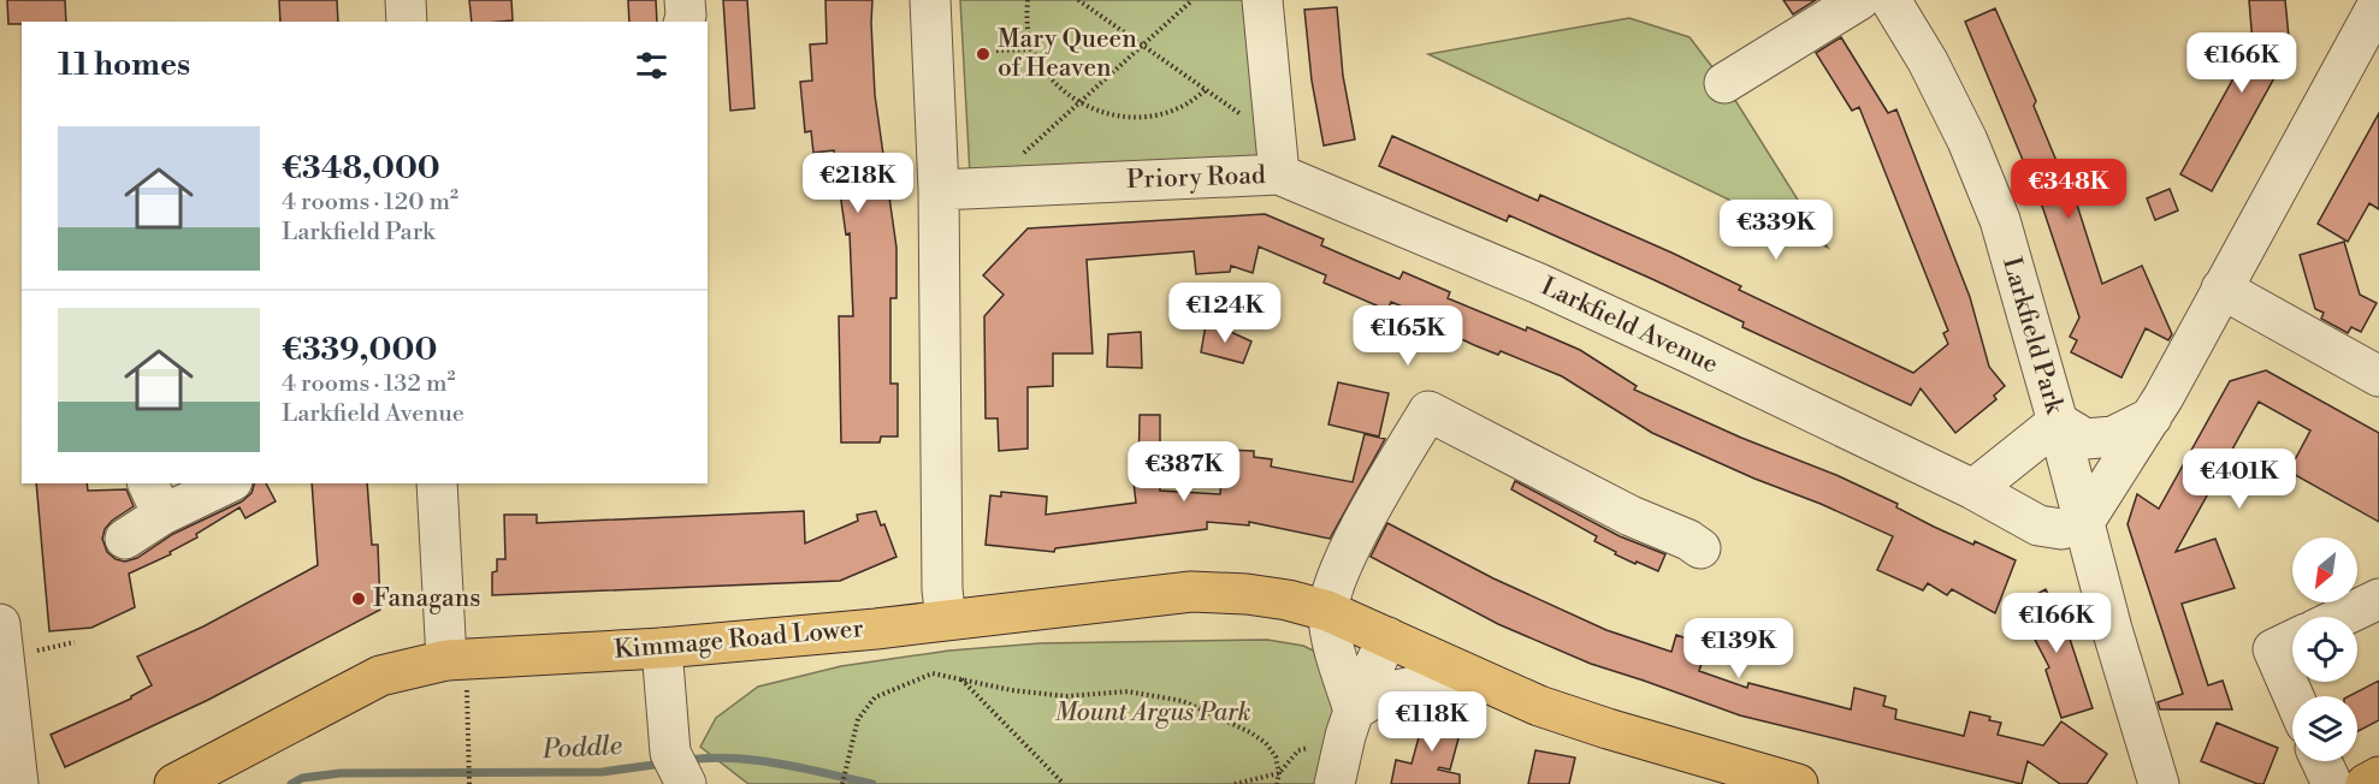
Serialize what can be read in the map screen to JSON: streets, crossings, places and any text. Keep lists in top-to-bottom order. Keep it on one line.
{"streets":{"main road":["Kimmage Road Lower"],"street":["Priory Road","Larkfield Avenue","Larkfield Park"]},"crossings":[["Priory Road","Larkfield Avenue"],["Larkfield Avenue","Larkfield Park"]],"water":["Poddle"],"parks":["Mount Argus Park"],"places":["Mary Queen of Heaven","Fanagans"],"north":"bottom left","page":{"heading":"11 homes","price":["€166K","€218K","€348K","€339K","€124K","€165K","€387K","€401K","€166K","€139K","€118K"],"list":[{"name":"€348,000","note":"4 rooms · 120 m² · Larkfield Park"},{"name":"€339,000","note":"4 rooms · 132 m² · Larkfield Avenue"}]}}
